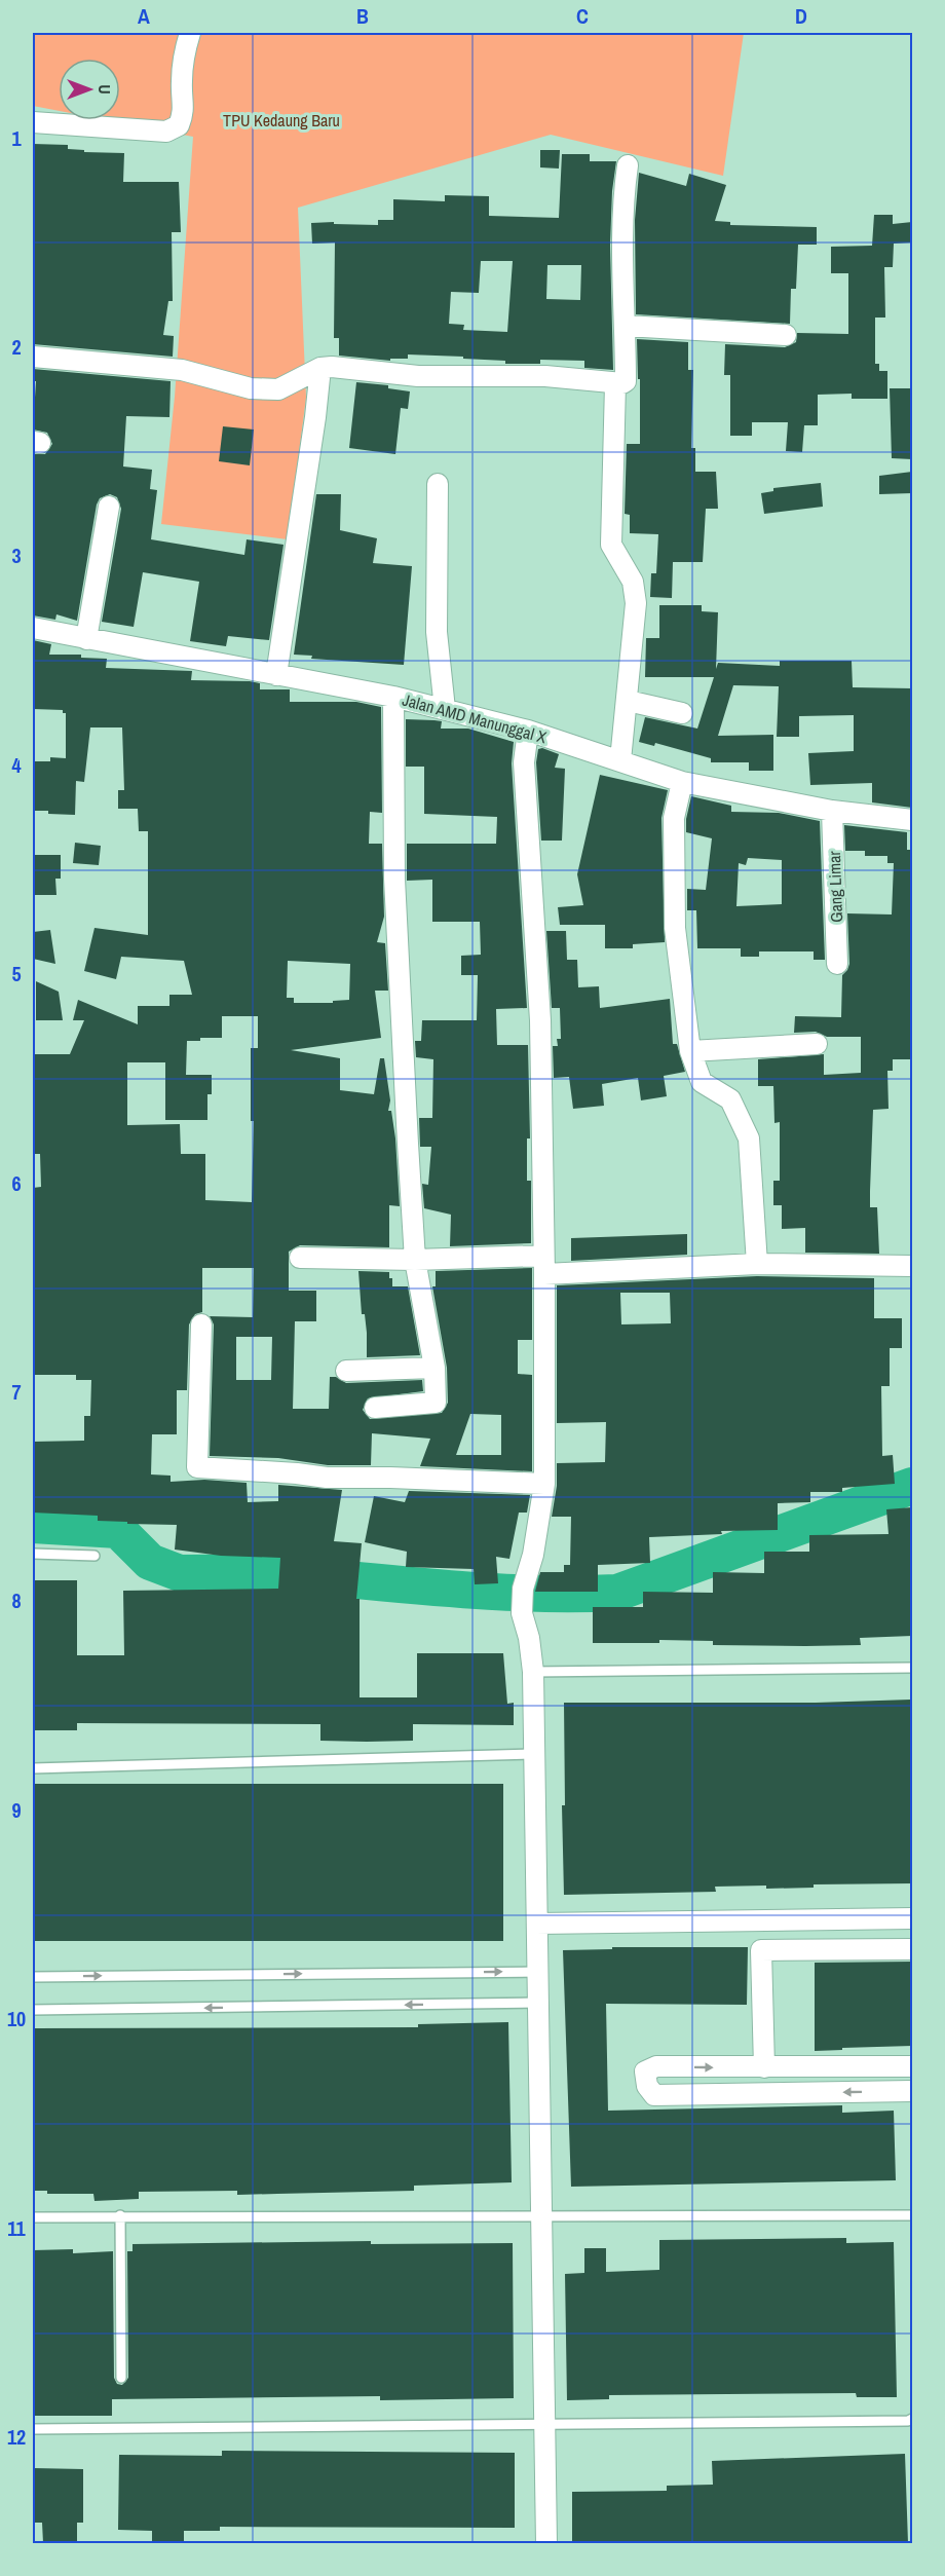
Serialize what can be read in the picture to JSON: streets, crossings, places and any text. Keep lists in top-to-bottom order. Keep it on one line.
{"streets":{"street":["Jalan AMD Manunggal X","Gang Limar"]},"crossings":[["Jalan AMD Manunggal X","Gang Limar"]],"parks":["TPU Kedaung Baru"],"north":"right","grid":{"columns":["A","B","C","D"],"rows":["1","2","3","4","5","6","7","8","9","10","11","12"]}}
